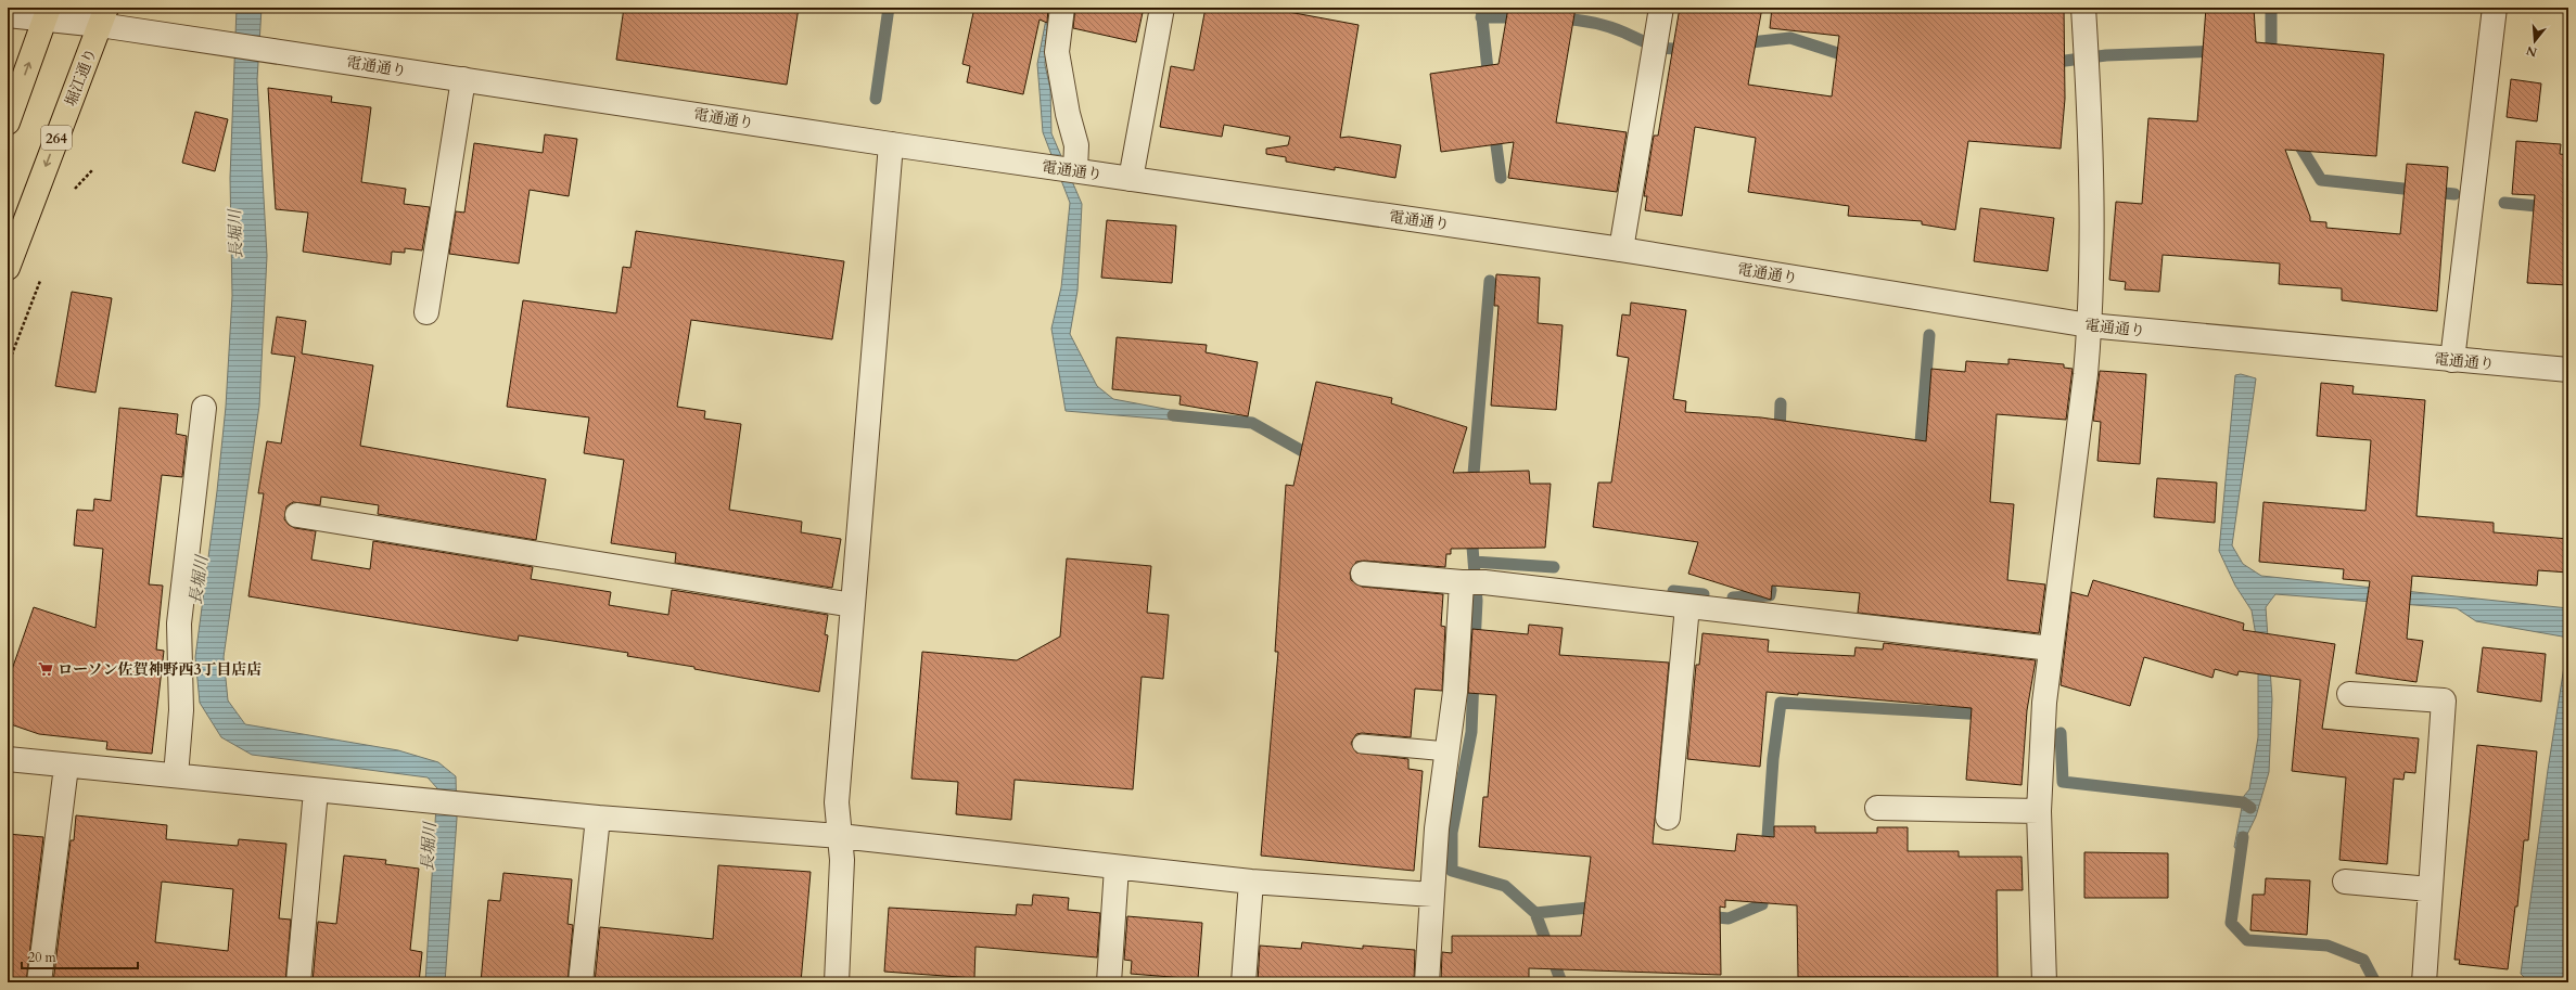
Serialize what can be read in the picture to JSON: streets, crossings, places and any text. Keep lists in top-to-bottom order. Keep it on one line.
{"streets":{"highway":["堀江通り","264"],"street":["電通通り"]},"crossings":[["電通通り","堀江通り"]],"water":["長堀川"],"places":{"supermarket":["ローソン佐賀神野西3丁目店店"]},"scale_bar":"20 m","north":"bottom"}
